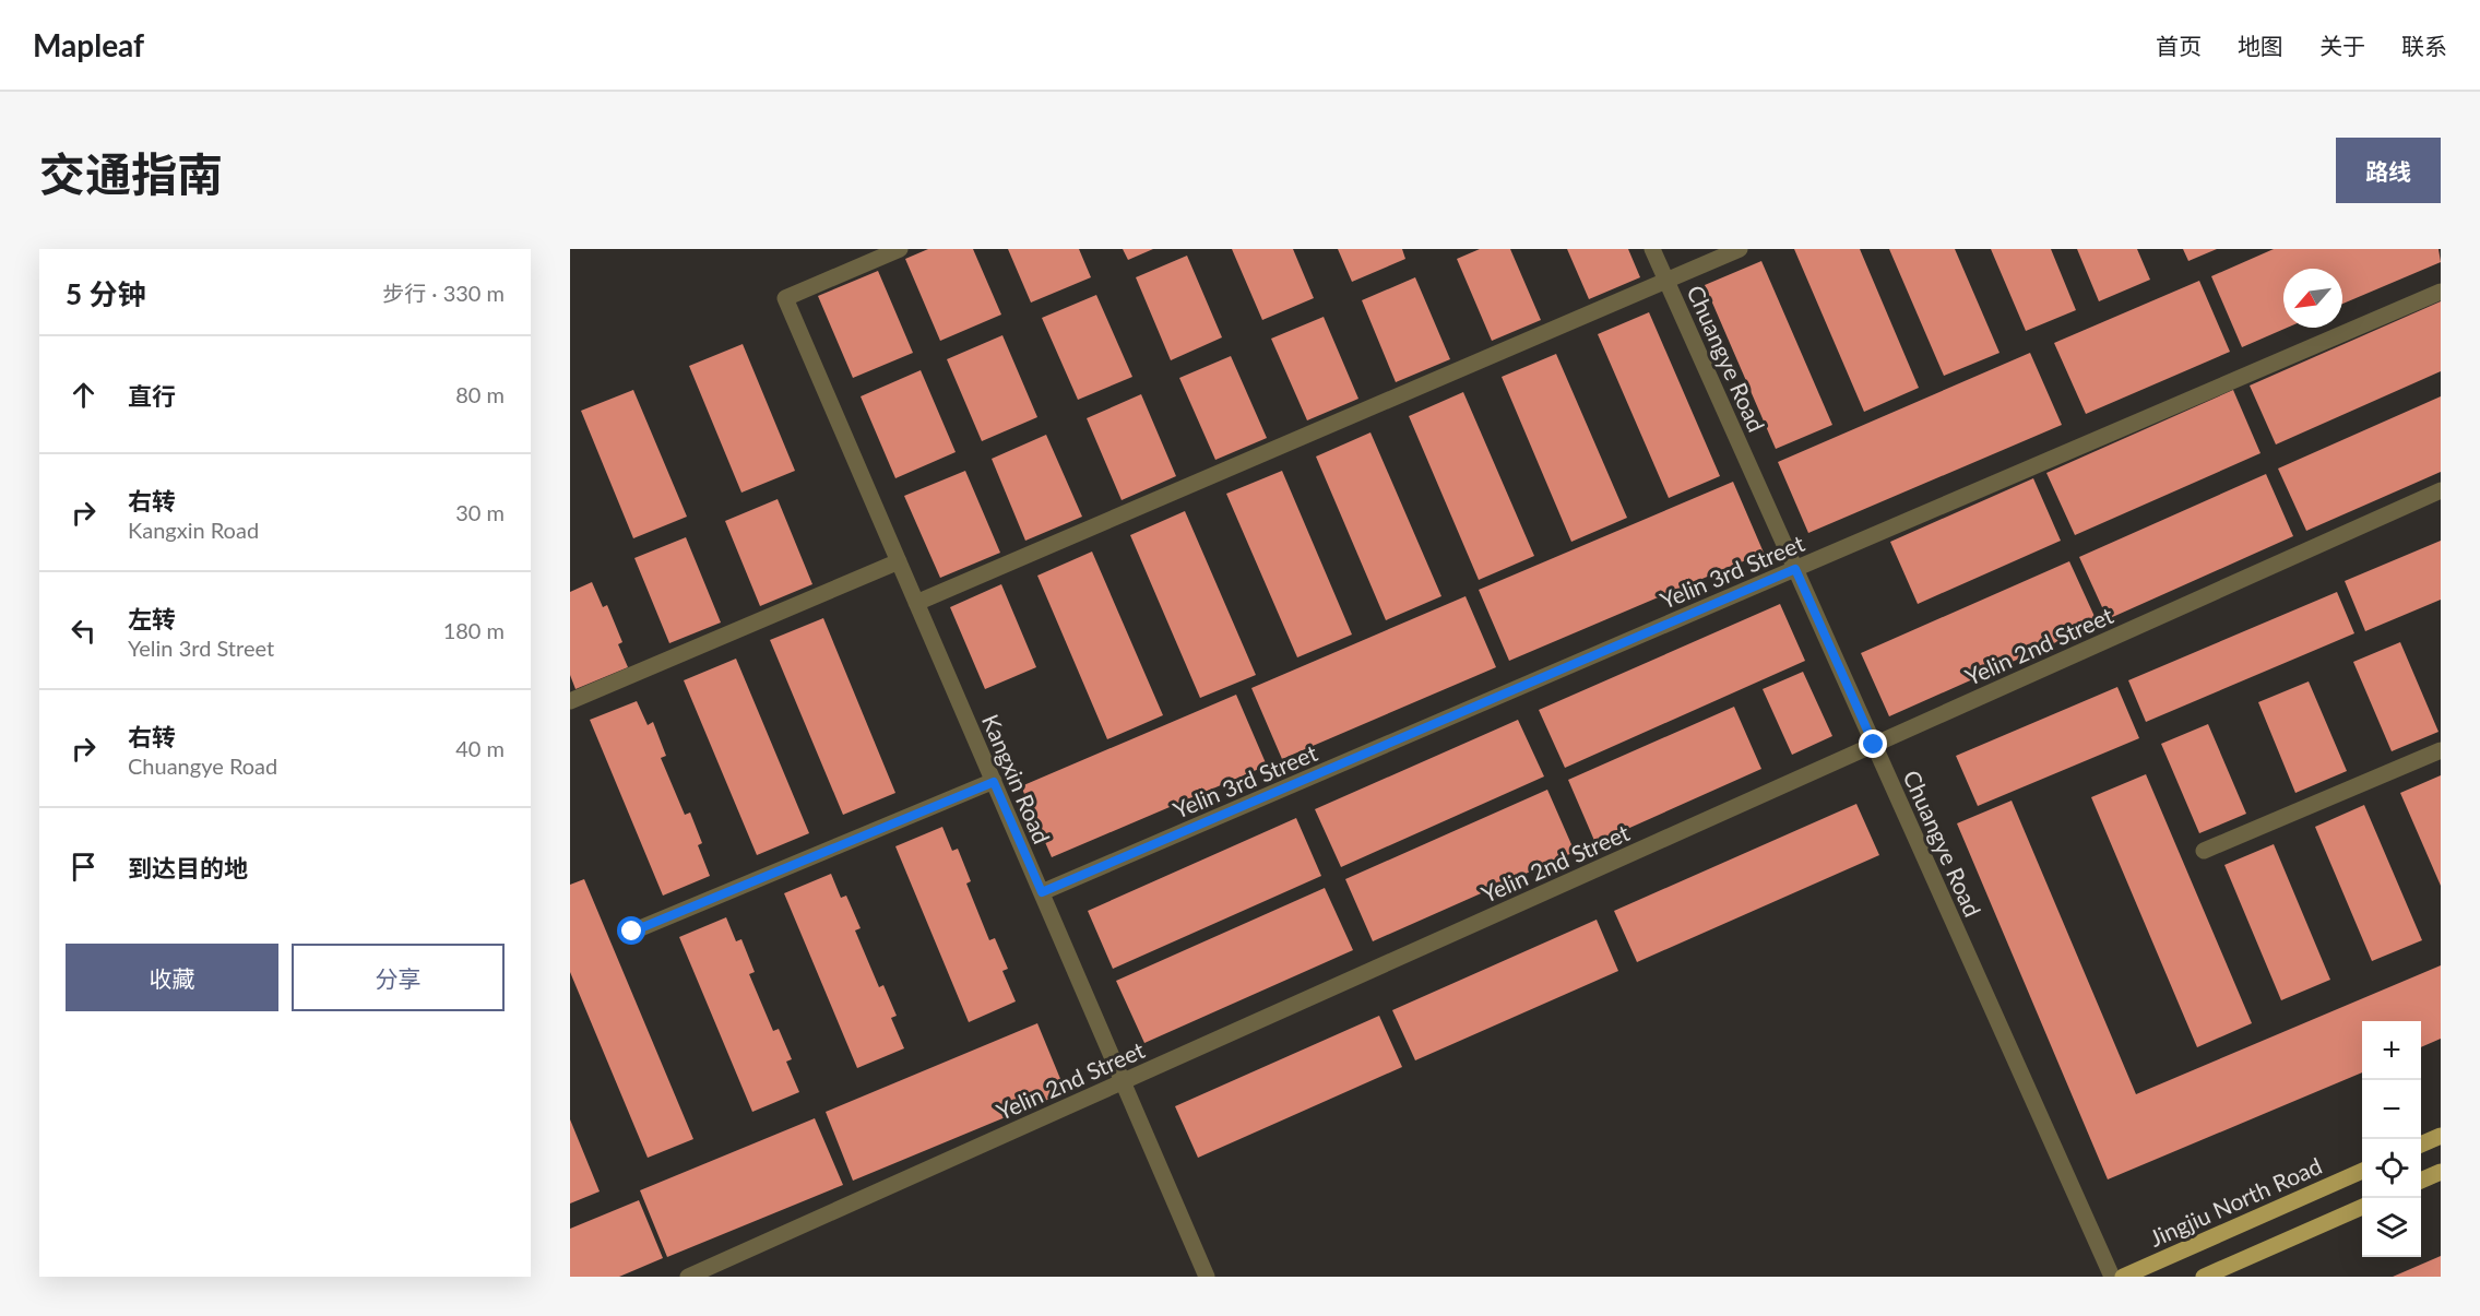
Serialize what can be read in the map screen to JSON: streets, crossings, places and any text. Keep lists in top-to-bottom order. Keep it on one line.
{"streets":{"main road":["Jingjiu North Road"],"street":["Chuangye Road","Yelin 3rd Street","Yelin 2nd Street","Kangxin Road"]},"crossings":[["Chuangye Road","Yelin 3rd Street"],["Chuangye Road","Yelin 2nd Street"],["Yelin 3rd Street","Kangxin Road"],["Yelin 2nd Street","Kangxin Road"]],"north":"bottom left","page":{"header":"Mapleaf","nav":["首页","地图","关于","联系"],"title":"交通指南","buttons":["路线",["收藏","分享"]],"heading":["5 分钟","步行 · 330 m"],"list":[["直行","80 m"],["右转","Kangxin Road","30 m"],["左转","Yelin 3rd Street","180 m"],["右转","Chuangye Road","40 m"],"到达目的地"],"map_buttons":["+","−"]}}
